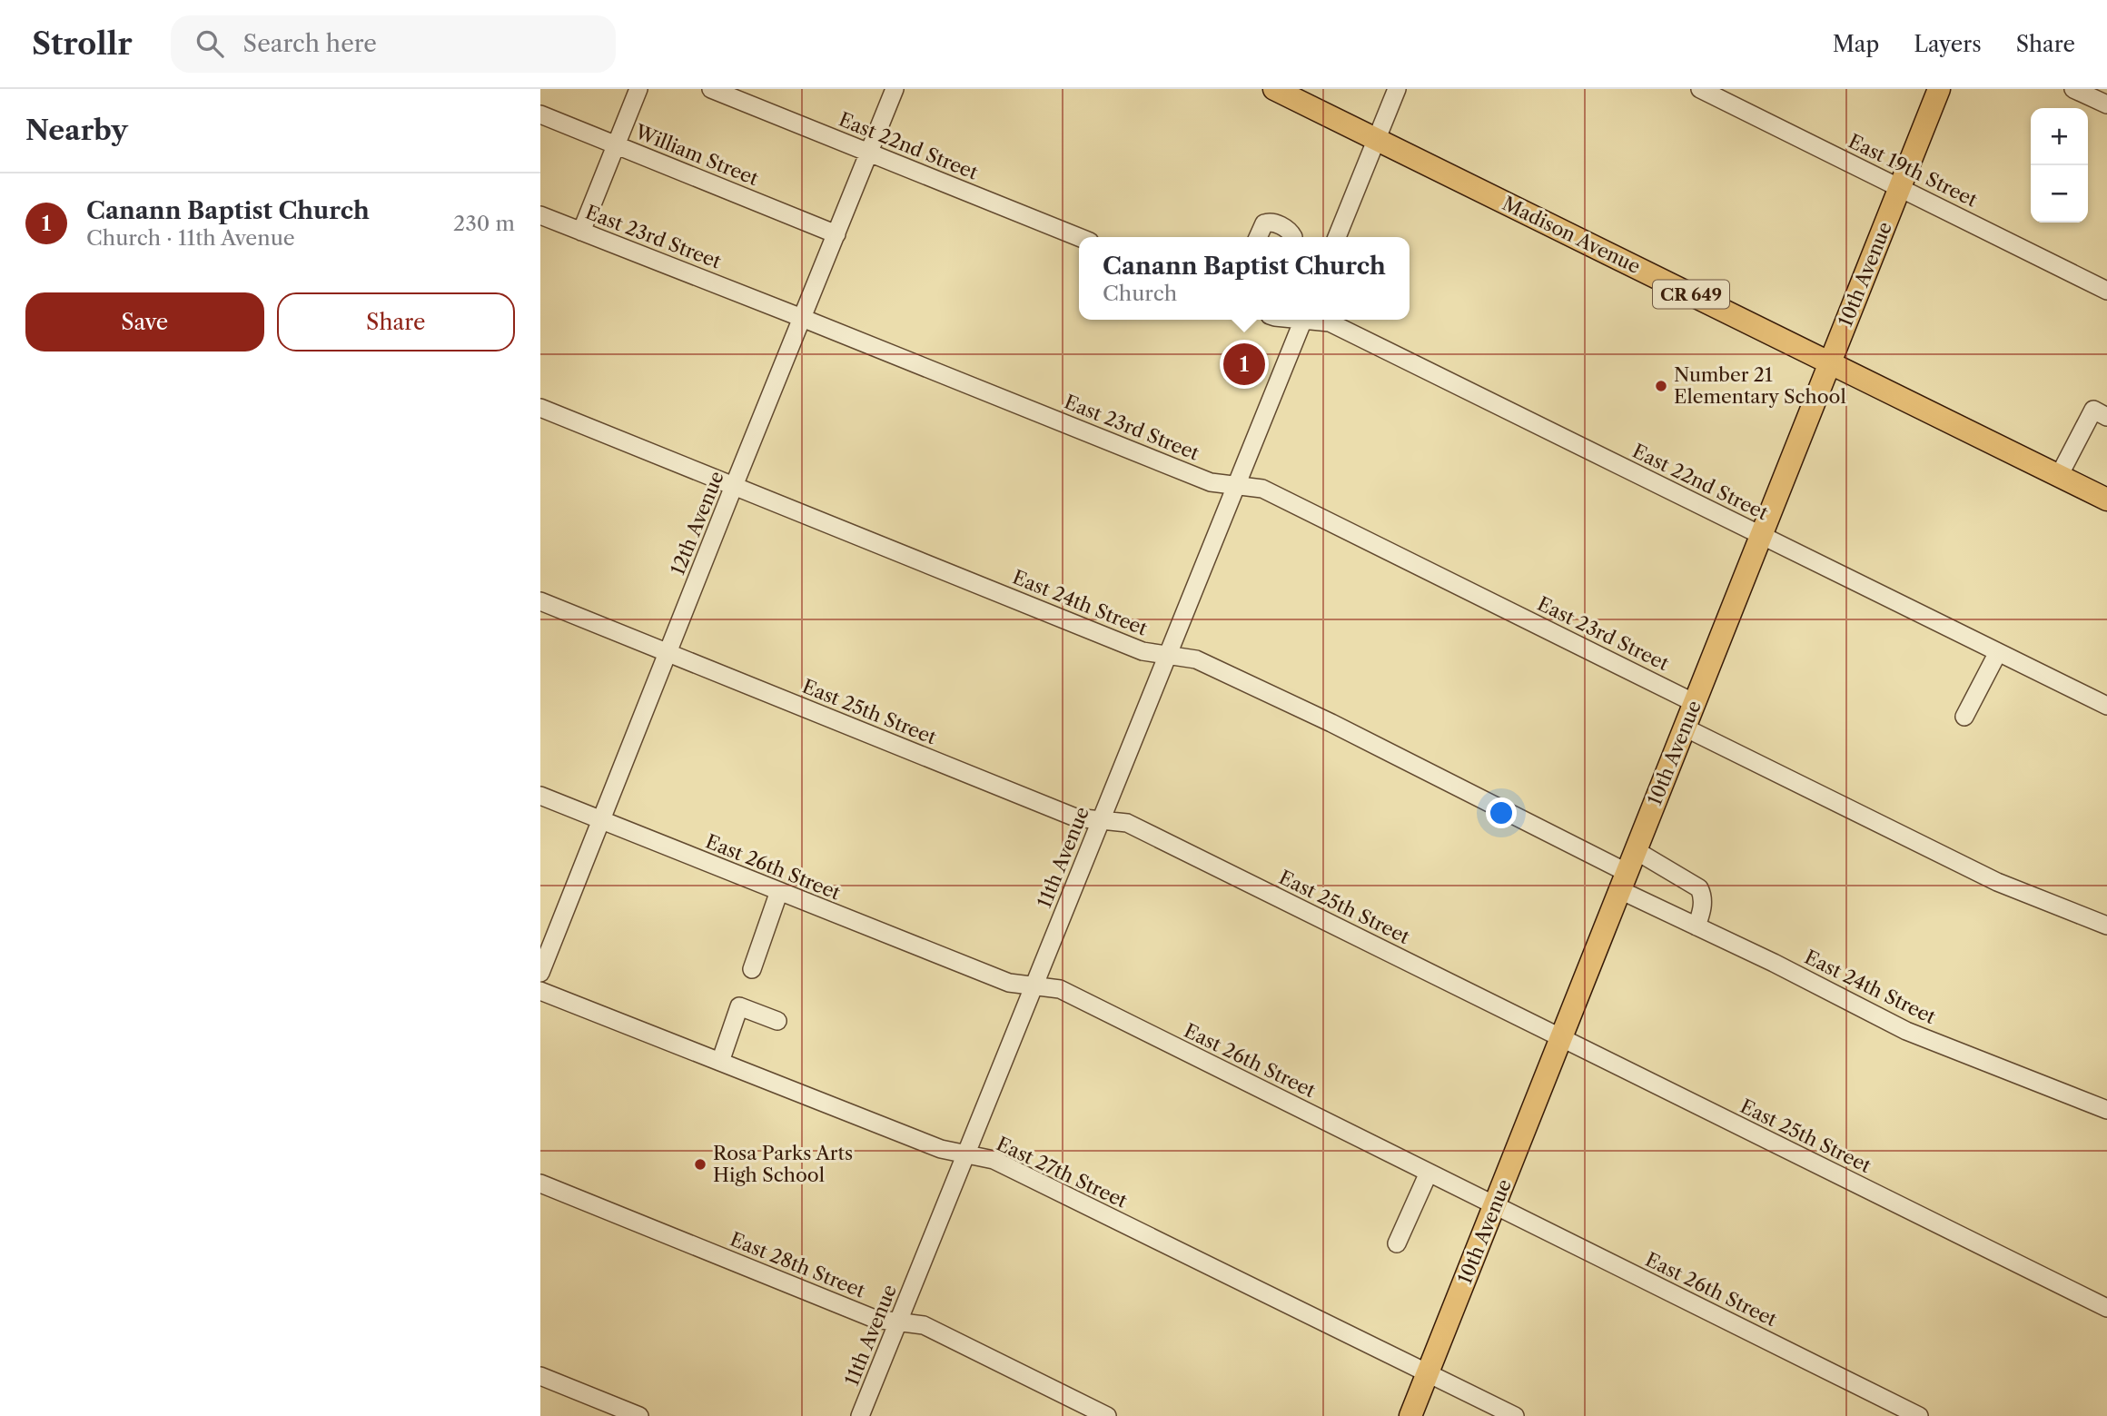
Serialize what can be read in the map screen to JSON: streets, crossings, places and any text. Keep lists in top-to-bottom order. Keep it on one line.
{"streets":{"main road":["Madison Avenue","10th Avenue","CR 649"],"street":["East 22nd Street","William Street","East 19th Street","East 23rd Street","12th Avenue","East 24th Street","East 25th Street","11th Avenue","East 26th Street","East 27th Street","East 28th Street"]},"crossings":[["East 22nd Street","10th Avenue"],["East 22nd Street","12th Avenue"],["William Street","12th Avenue"],["East 19th Street","10th Avenue"],["Madison Avenue","10th Avenue"],["East 23rd Street","10th Avenue"],["East 23rd Street","12th Avenue"],["East 23rd Street","11th Avenue"],["10th Avenue","East 24th Street"],["10th Avenue","East 25th Street"],["10th Avenue","East 26th Street"],["10th Avenue","East 27th Street"],["12th Avenue","East 24th Street"],["12th Avenue","East 25th Street"],["12th Avenue","East 26th Street"],["East 24th Street","11th Avenue"],["East 25th Street","11th Avenue"],["11th Avenue","East 26th Street"],["11th Avenue","East 27th Street"],["11th Avenue","East 28th Street"]],"places":["Number 21 Elementary School","Rosa Parks Arts High School"],"page":{"header":"Strollr","search":"Search here","nav":["Map","Layers","Share"],"heading":"Nearby","map_buttons":["+","−"],"list":[{"mark":"1","name":"Canann Baptist Church","note":"Church · 11th Avenue","value":"230 m"}],"popup":["Canann Baptist Church","Church"],"buttons":["Save","Share"],"pins":"1"}}
